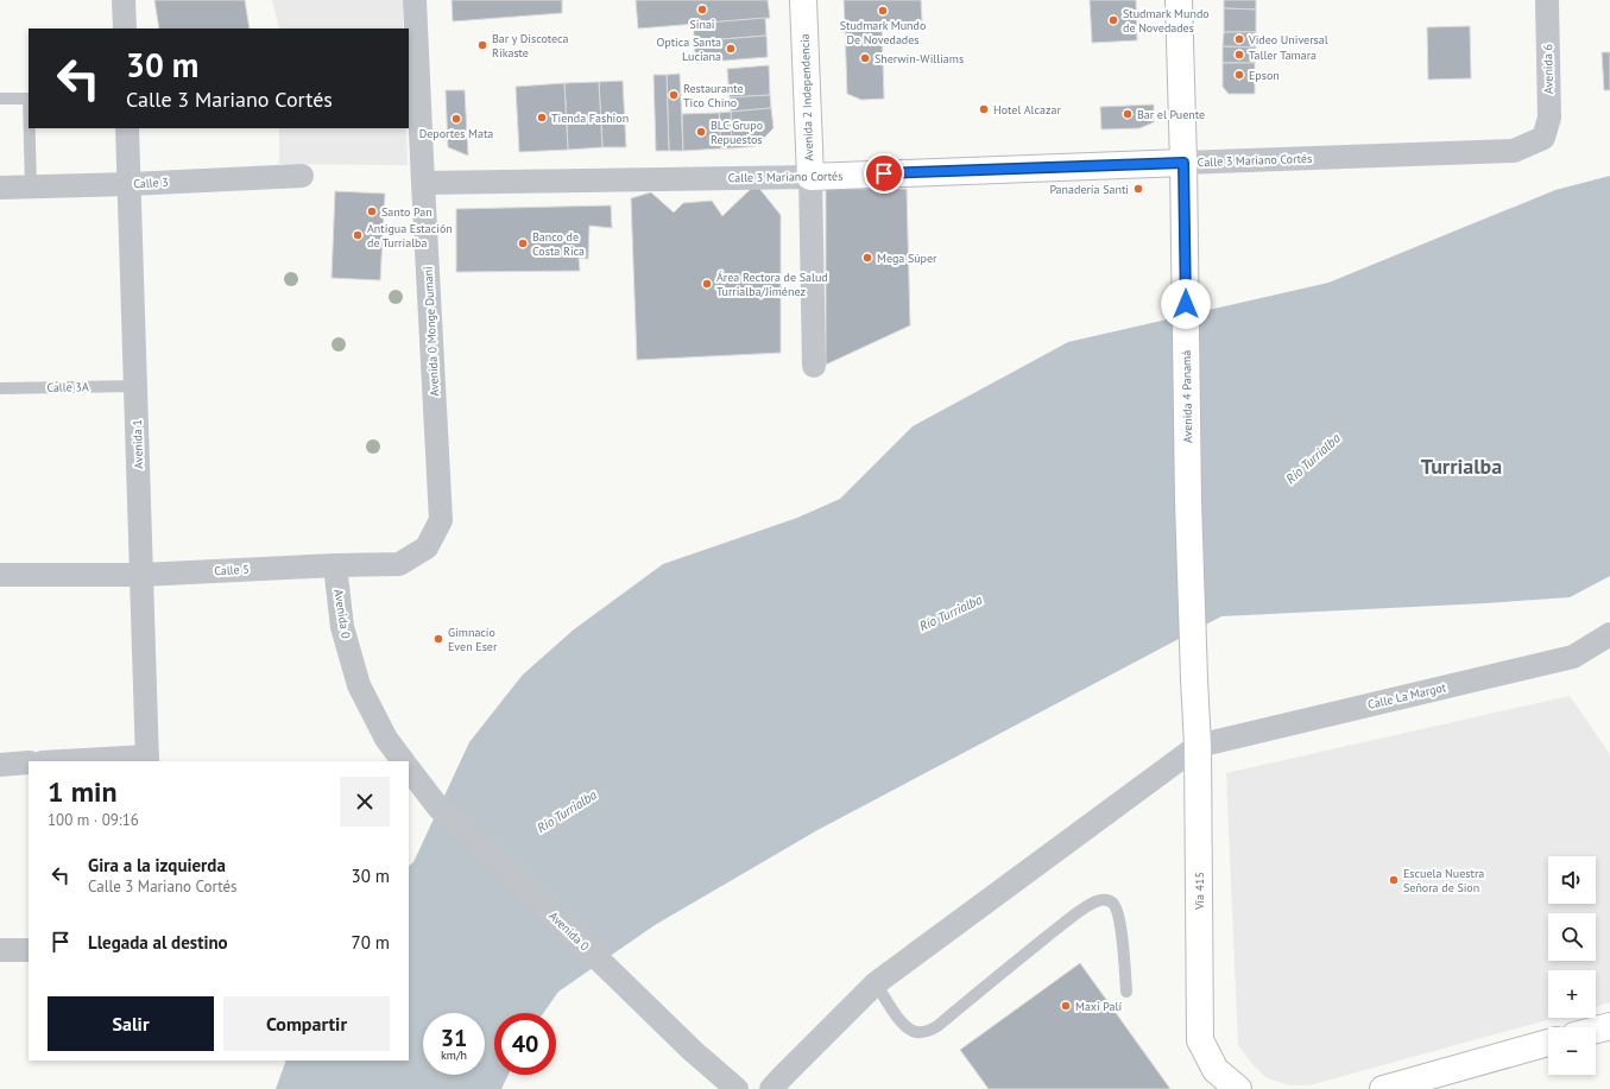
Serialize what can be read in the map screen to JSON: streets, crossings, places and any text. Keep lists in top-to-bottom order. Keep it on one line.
{"streets":{"street":["Avenida 6","Avenida 2 Independencia","Calle 3 Mariano Cortés","Calle 3","Avenida 0 Monge Dumani","Avenida 4 Panamá","Avenida 1","Calle 5","Avenida 0","Calle La Margot","Vía 415"],"lane":["Calle 3A"]},"crossings":[["Avenida 6","Calle 3 Mariano Cortés"],["Avenida 2 Independencia","Calle 3 Mariano Cortés"],["Calle 3 Mariano Cortés","Avenida 0 Monge Dumani"],["Calle 3 Mariano Cortés","Avenida 4 Panamá"],["Calle 3","Avenida 1"],["Avenida 0 Monge Dumani","Calle 5"],["Calle 3A","Avenida 1"],["Avenida 4 Panamá","Vía 415"],["Avenida 1","Calle 5"],["Calle 5","Avenida 0"],["Calle La Margot","Vía 415"]],"districts":["Turrialba"],"water":["Río Turrialba"],"places":["Sinai","Studmark Mundo De Novedades","Studmark Mundo de Novedades","Video Universal","Bar y Discoteca Rikaste","Optica Santa Luciana","Taller Tamara","Sherwin-Williams","Epson","Restaurante Tico Chino","Hotel Alcazar","Bar el Puente","Tienda Fashion","Deportes Mata","BLC Grupo Repuestos","Panadería Santi","Santo Pan","Antigua Estación de Turrialba","Banco de Costa Rica","Mega Súper","Área Rectora de Salud Turrialba/Jiménez","Gimnacio Even Eser","Escuela Nuestra Señora de Sion","Maxi Palí"],"page":{"turn":["30 m","Calle 3 Mariano Cortés"],"heading":["1 min","100 m · 09:16"],"list":[{"name":"Gira a la izquierda","note":"Calle 3 Mariano Cortés","value":"30 m"},{"name":"Llegada al destino","value":"70 m"}],"map_buttons":["+","−"],"buttons":["Salir","Compartir"],"speed":"31 km/h","limit":"40"}}
